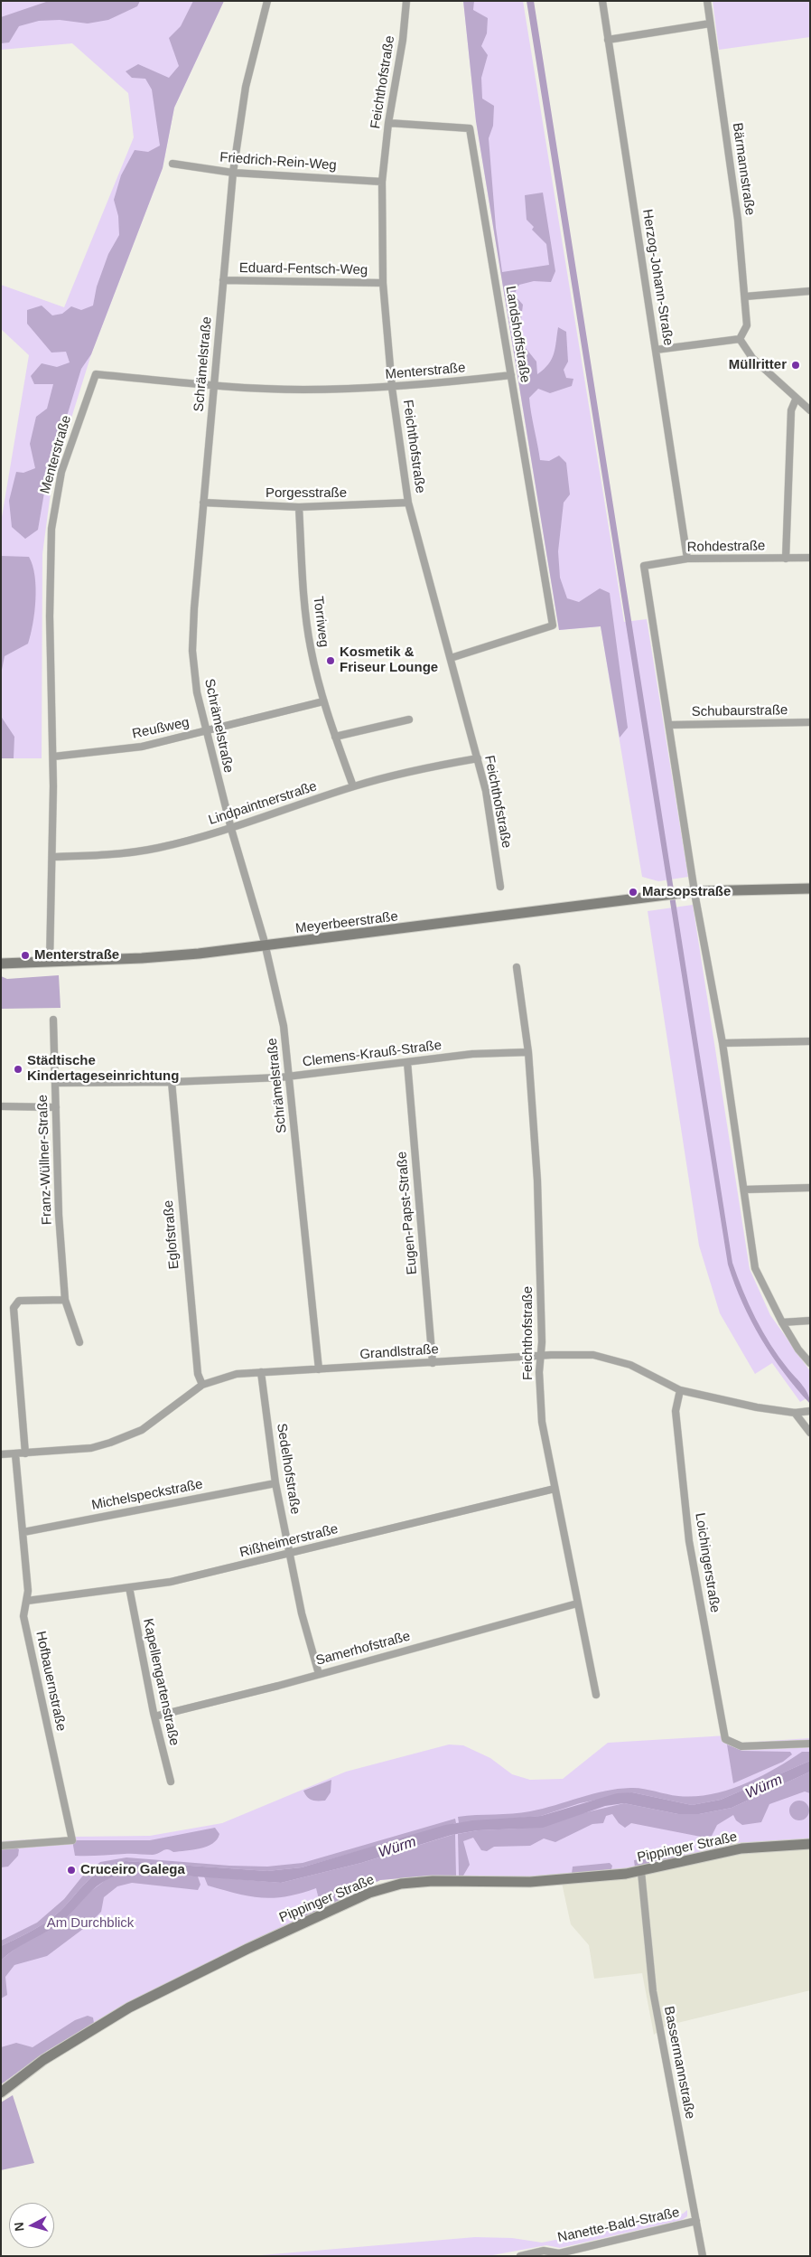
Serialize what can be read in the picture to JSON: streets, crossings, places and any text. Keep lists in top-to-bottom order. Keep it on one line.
{"streets":{"main road":["Meyerbeerstraße","Pippinger Straße"],"street":["Feichthofstraße","Friedrich-Rein-Weg","Bärmannstraße","Eduard-Fentsch-Weg","Herzog-Johann-Straße","Landshoffstraße","Schrämelstraße","Menterstraße","Porgesstraße","Rohdestraße","Torriweg","Schubaurstraße","Reußweg","Lindpaintnerstraße","Clemens-Krauß-Straße","Franz-Wüllner-Straße","Eugen-Papst-Straße","Eglofstraße","Grandlstraße","Sedelhofstraße","Michelspeckstraße","Rißheimerstraße","Loichingerstraße","Samerhofstraße","Hofbauernstraße","Kapellengartenstraße","Bassermannstraße","Nanette-Bald-Straße"]},"crossings":[["Feichthofstraße","Friedrich-Rein-Weg"],["Feichthofstraße","Eduard-Fentsch-Weg"],["Feichthofstraße","Landshoffstraße"],["Feichthofstraße","Menterstraße"],["Feichthofstraße","Porgesstraße"],["Feichthofstraße","Lindpaintnerstraße"],["Feichthofstraße","Clemens-Krauß-Straße"],["Feichthofstraße","Grandlstraße"],["Feichthofstraße","Rißheimerstraße"],["Feichthofstraße","Samerhofstraße"],["Friedrich-Rein-Weg","Schrämelstraße"],["Eduard-Fentsch-Weg","Schrämelstraße"],["Herzog-Johann-Straße","Rohdestraße"],["Landshoffstraße","Menterstraße"],["Schrämelstraße","Menterstraße"],["Schrämelstraße","Porgesstraße"],["Schrämelstraße","Reußweg"],["Schrämelstraße","Lindpaintnerstraße"],["Schrämelstraße","Meyerbeerstraße"],["Schrämelstraße","Clemens-Krauß-Straße"],["Schrämelstraße","Grandlstraße"],["Menterstraße","Reußweg"],["Menterstraße","Lindpaintnerstraße"],["Menterstraße","Meyerbeerstraße"],["Porgesstraße","Torriweg"],["Rohdestraße","Schubaurstraße"],["Torriweg","Reußweg"],["Torriweg","Lindpaintnerstraße"],["Clemens-Krauß-Straße","Franz-Wüllner-Straße"],["Clemens-Krauß-Straße","Eugen-Papst-Straße"],["Clemens-Krauß-Straße","Eglofstraße"],["Eugen-Papst-Straße","Grandlstraße"],["Eglofstraße","Grandlstraße"],["Grandlstraße","Sedelhofstraße"],["Grandlstraße","Loichingerstraße"],["Grandlstraße","Hofbauernstraße"],["Sedelhofstraße","Michelspeckstraße"],["Sedelhofstraße","Rißheimerstraße"],["Sedelhofstraße","Samerhofstraße"],["Michelspeckstraße","Hofbauernstraße"],["Rißheimerstraße","Hofbauernstraße"],["Rißheimerstraße","Kapellengartenstraße"],["Samerhofstraße","Kapellengartenstraße"],["Pippinger Straße","Bassermannstraße"],["Bassermannstraße","Nanette-Bald-Straße"]],"water":["Würm"],"parks":["Am Durchblick"],"places":["Müllritter","Kosmetik & Friseur Lounge","Marsopstraße","Menterstraße","Städtische Kindertageseinrichtung","Cruceiro Galega"],"north":"left"}
